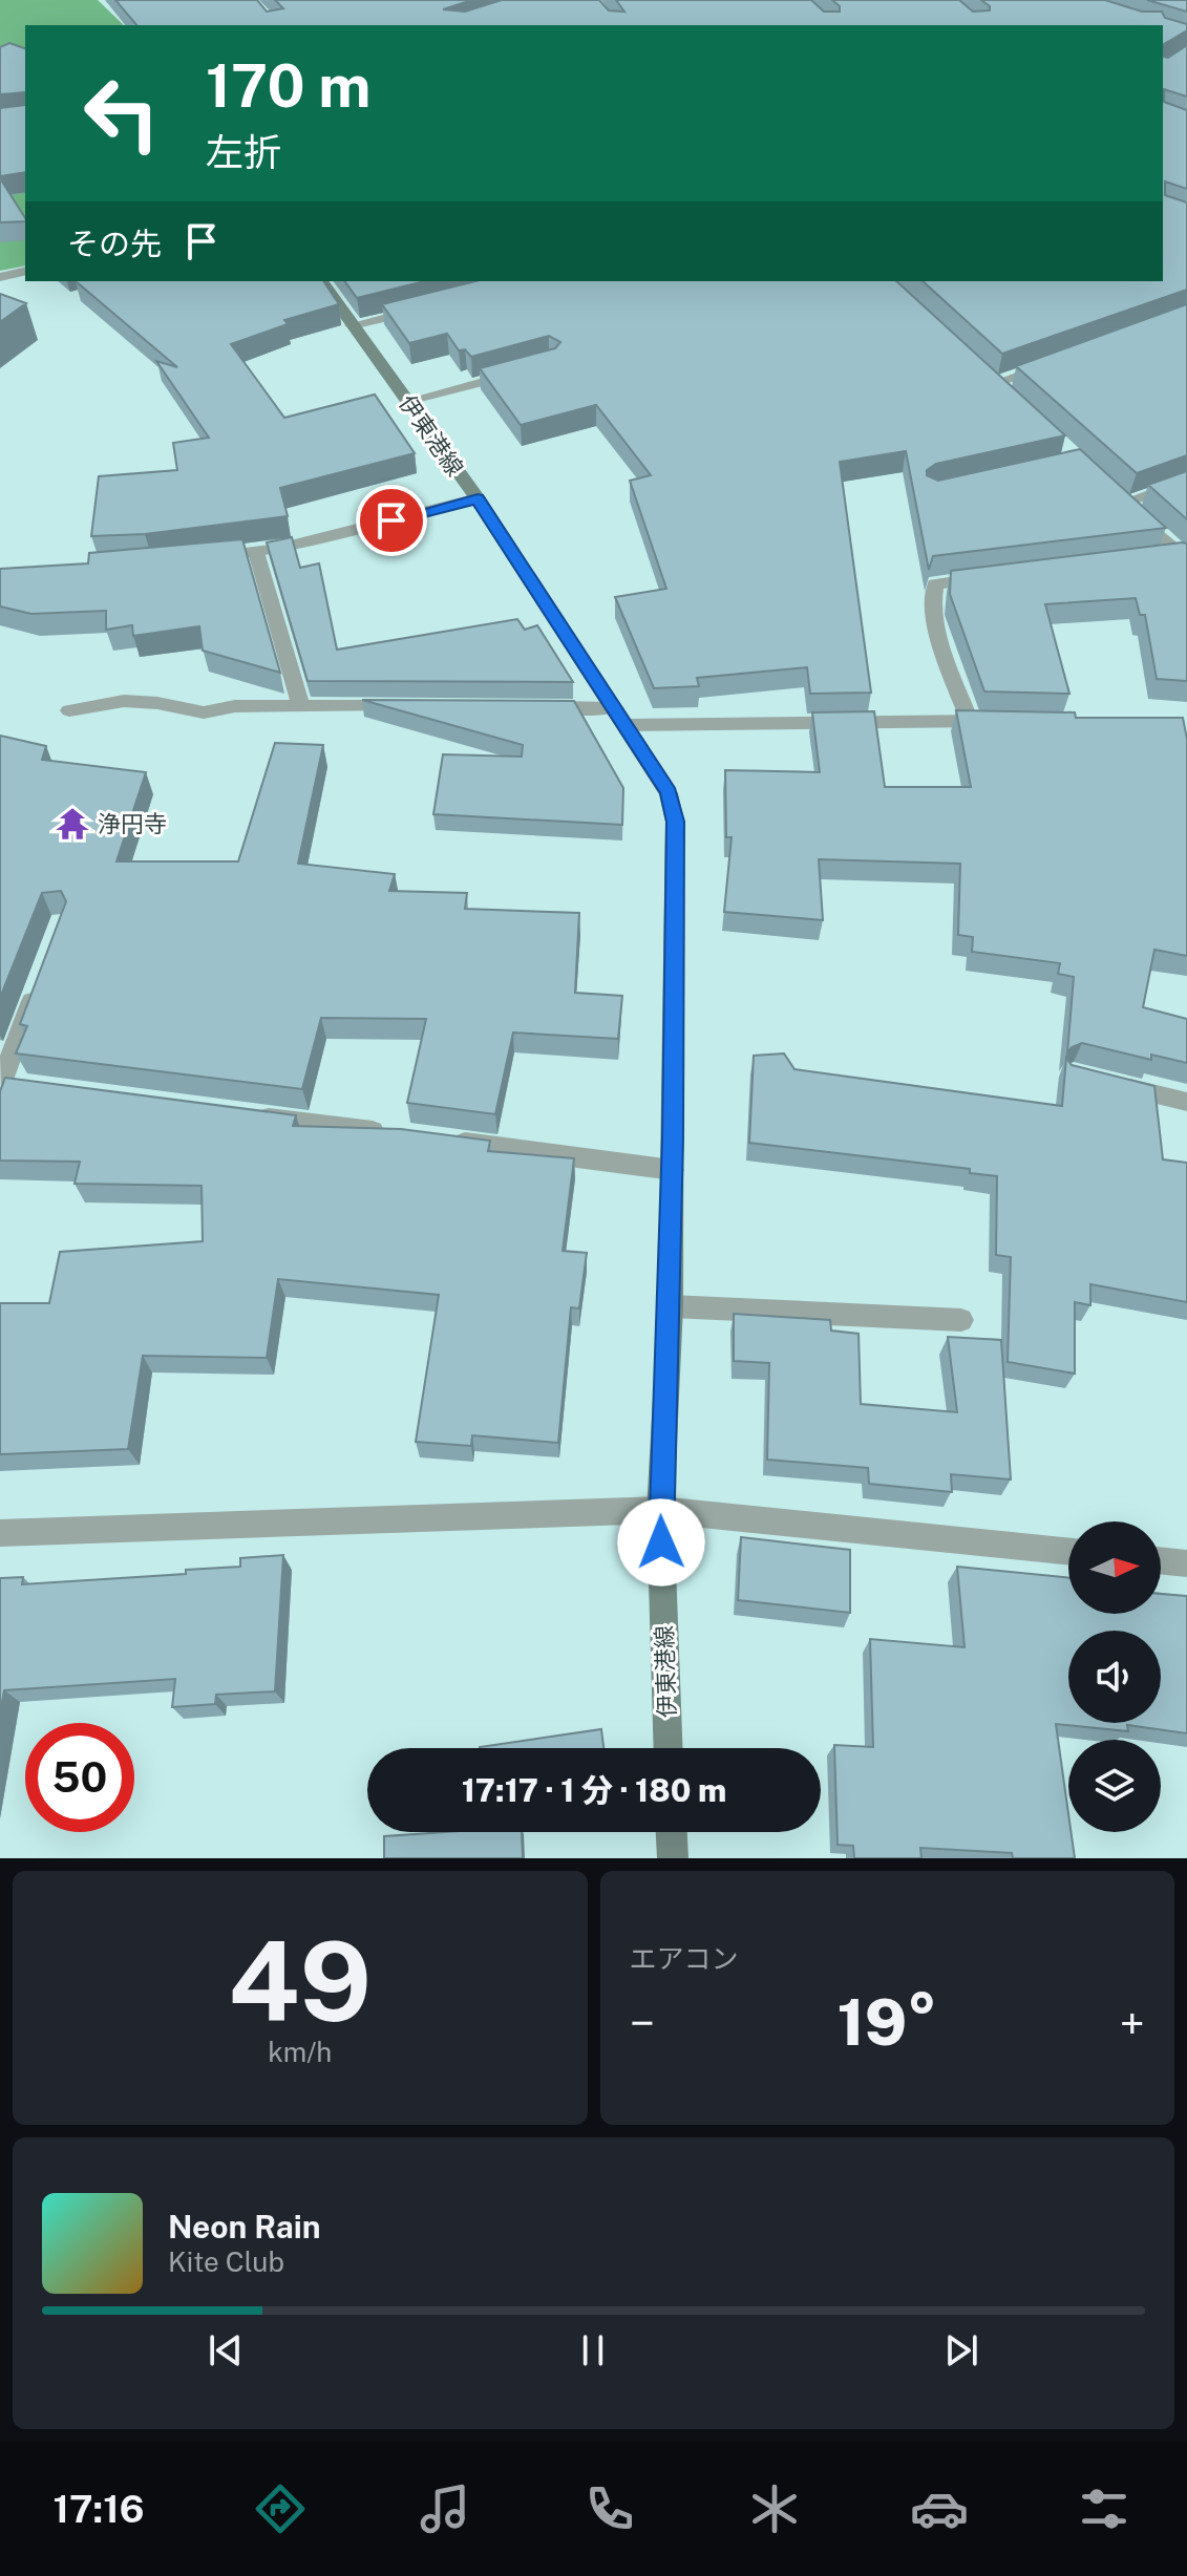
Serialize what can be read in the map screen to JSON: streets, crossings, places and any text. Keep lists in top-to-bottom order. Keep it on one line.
{"streets":{"main road":["伊東港線"]},"places":{"temple":["浄円寺"]},"north":"right","page":{"turn":["170 m","左折"],"then":"その先","limit":"50","trip":"17:17 · 1 分 · 180 m","tile":[["49","km/h"],"エアコン"],"heat":["−","19°","+"],"song":["Neon Rain","Kite Club"],"tabs":"17:16"}}
